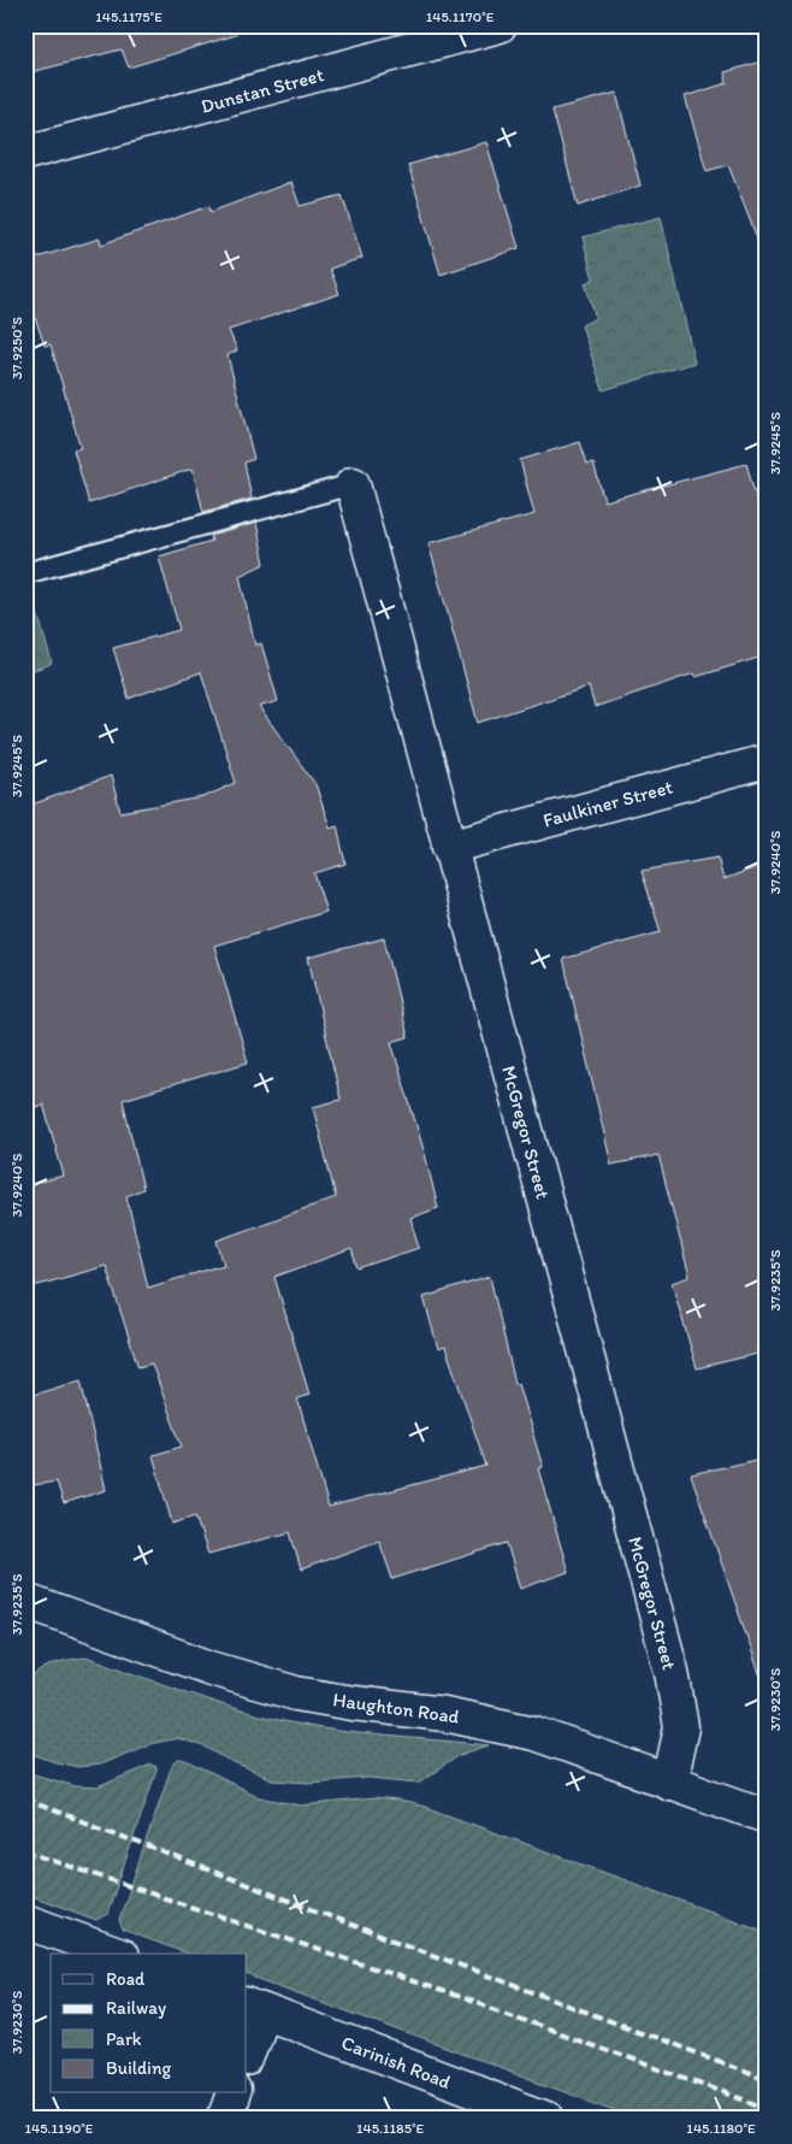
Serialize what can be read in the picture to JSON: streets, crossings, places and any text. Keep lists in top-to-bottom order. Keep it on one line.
{"streets":{"street":["Dunstan Street","Faulkiner Street","McGregor Street","Haughton Road","Carinish Road"]},"crossings":[["Faulkiner Street","McGregor Street"],["McGregor Street","Haughton Road"]],"legend":["Road","Railway","Park","Building"],"coordinates":["145.1175°E","145.1170°E","37.9250°S","37.9245°S","37.9240°S","37.9235°S","37.9230°S","145.1190°E","145.1185°E","145.1180°E"]}
